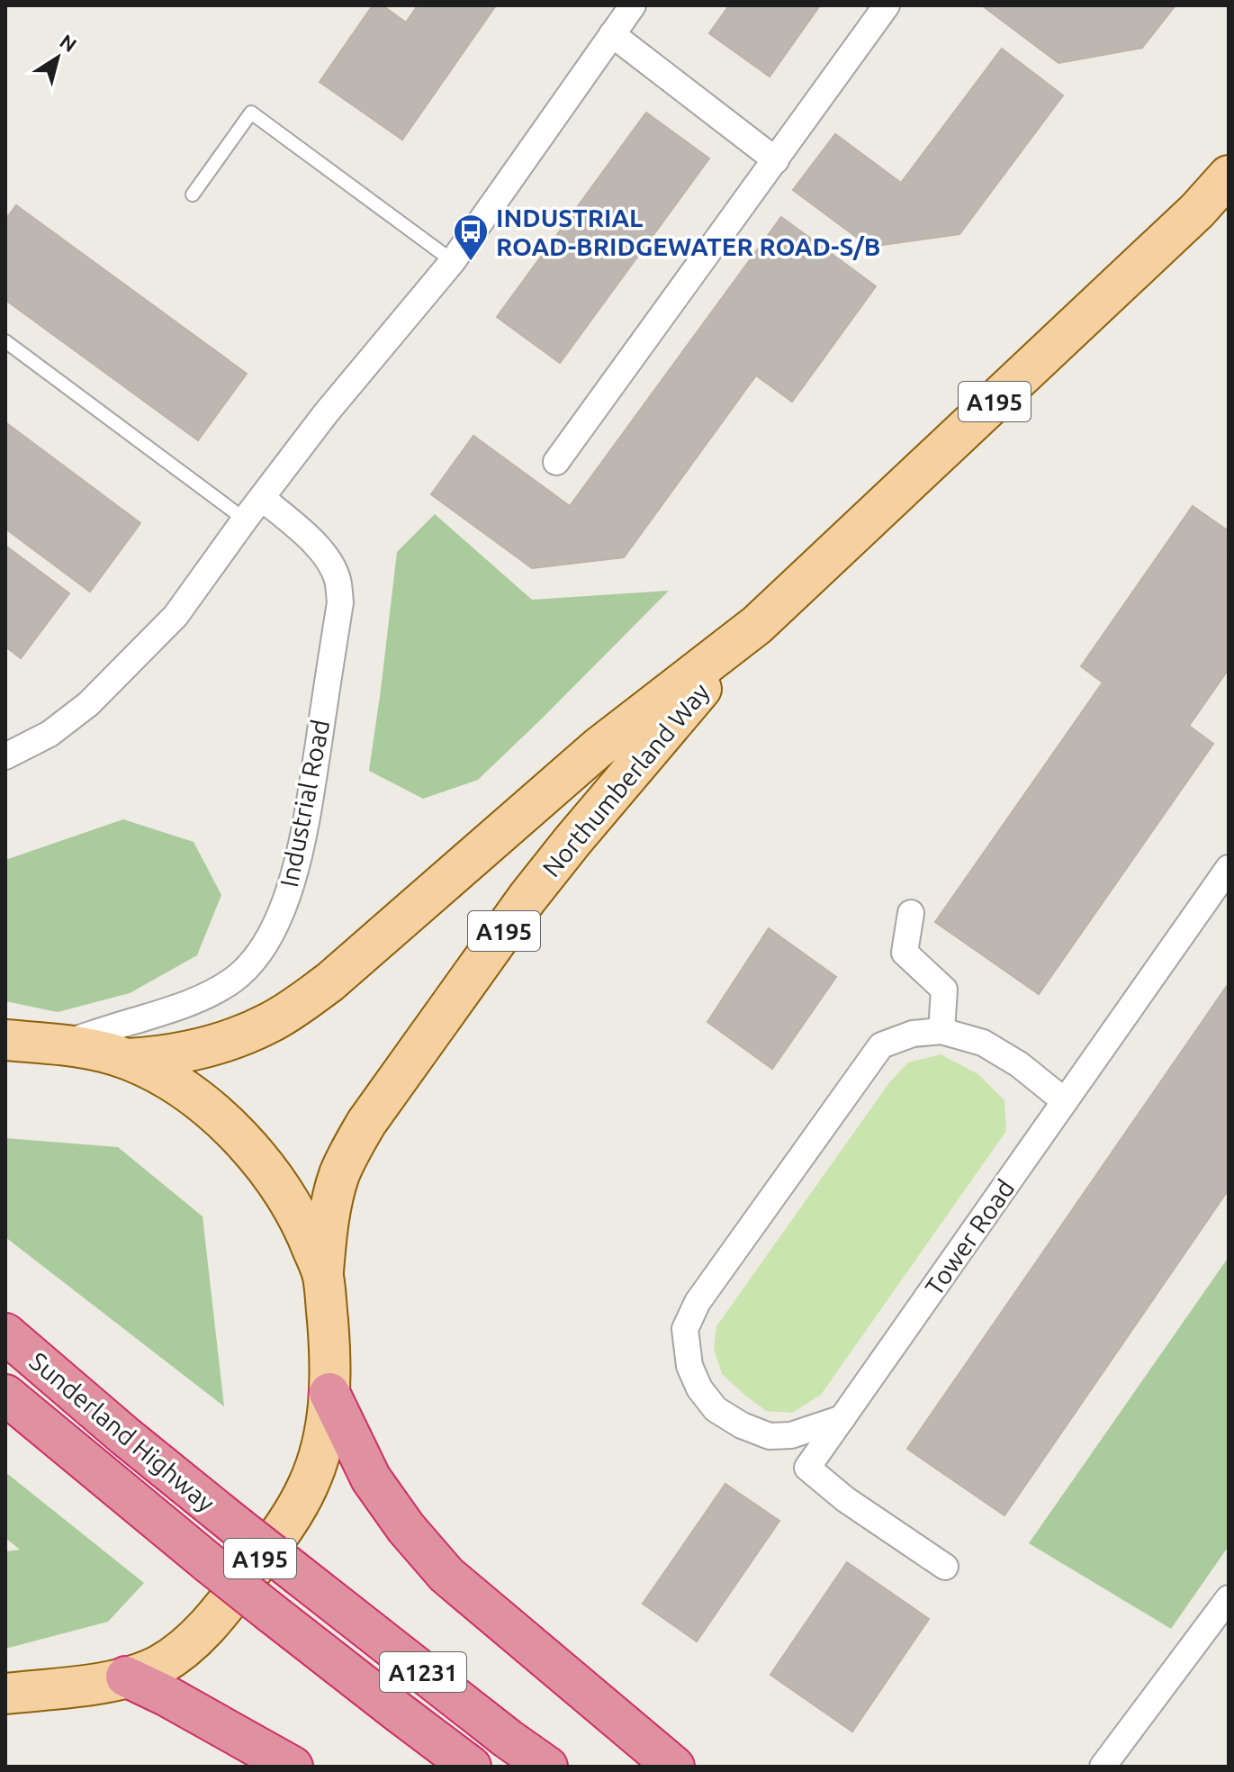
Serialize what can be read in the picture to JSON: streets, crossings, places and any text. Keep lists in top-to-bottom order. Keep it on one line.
{"streets":{"highway":["Sunderland Highway","A1231"],"main road":["A195","Northumberland Way"],"street":["Industrial Road","Tower Road"]},"crossings":[["A195","Northumberland Way"],["A195","Industrial Road"]],"places":{"bus stop":["INDUSTRIAL ROAD-BRIDGEWATER ROAD-S/B"]},"north":"top right"}
